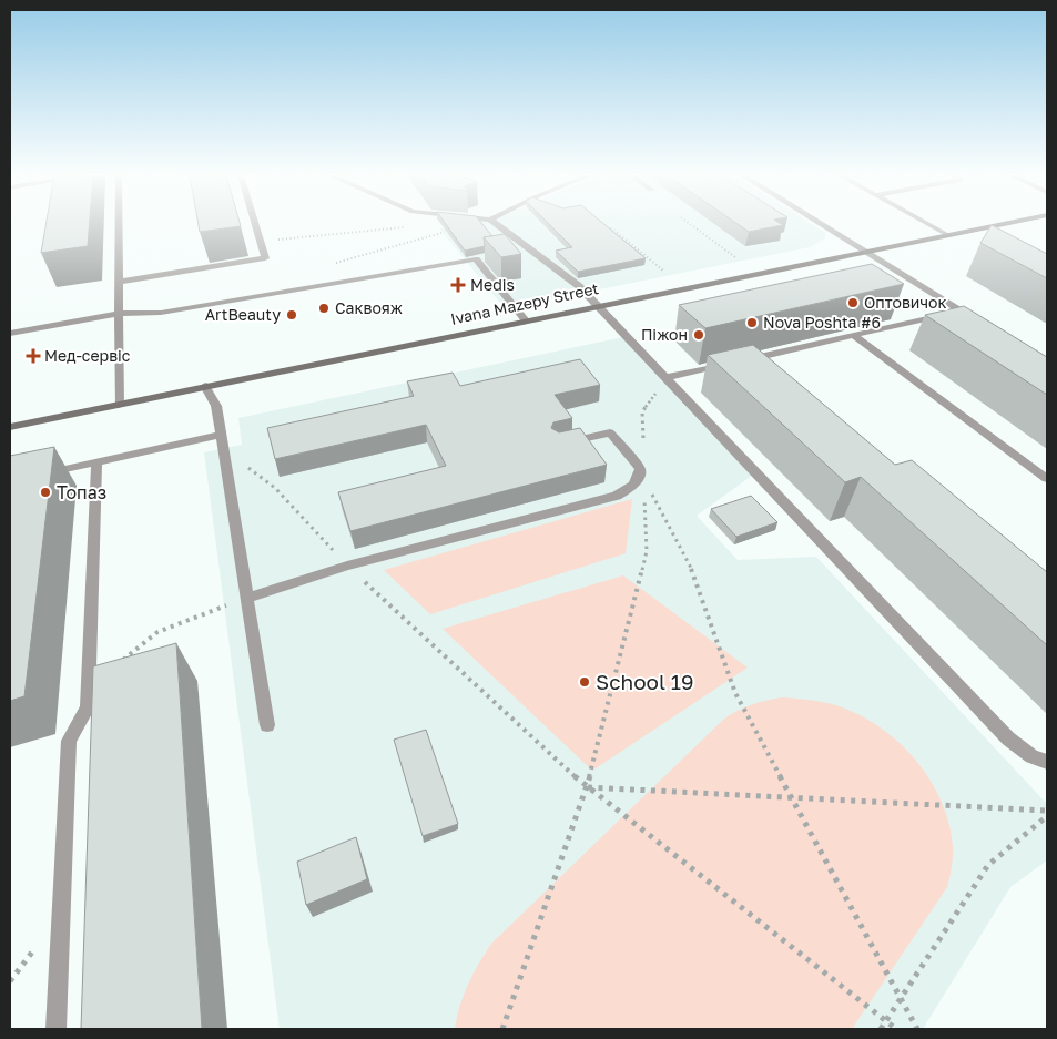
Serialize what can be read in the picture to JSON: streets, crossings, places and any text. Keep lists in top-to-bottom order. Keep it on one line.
{"streets":{"main road":["Ivana Mazepy Street"]},"places":{"health":["Medis","Мед-сервіс"],"other":["Оптовичок","Саквояж","ArtBeauty","Nova Poshta #6","Піжон","Топаз","School 19"]}}
